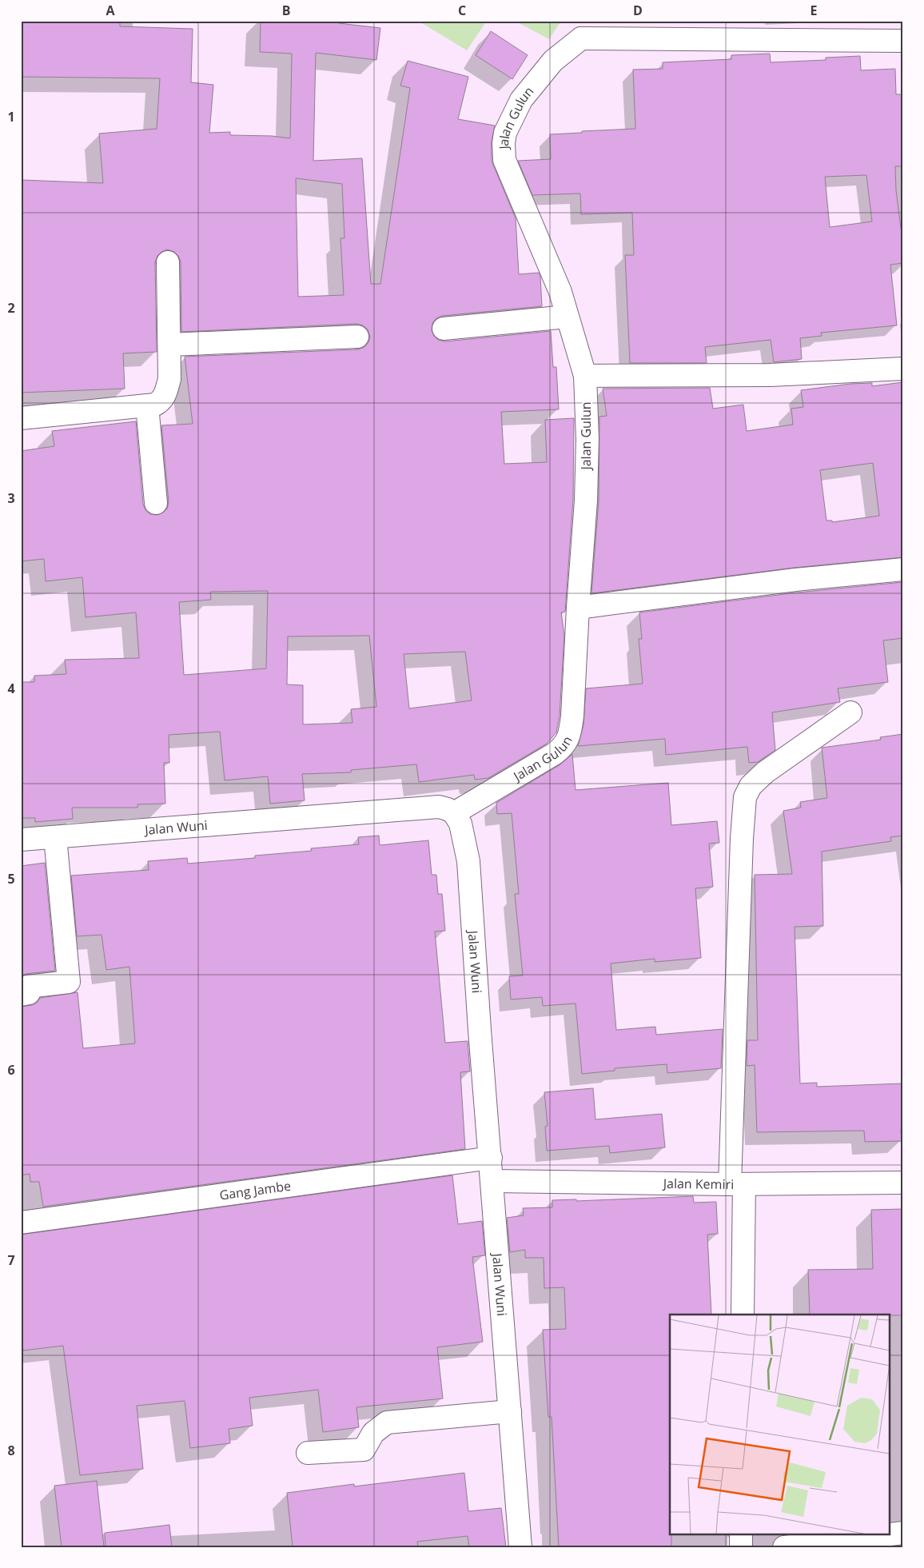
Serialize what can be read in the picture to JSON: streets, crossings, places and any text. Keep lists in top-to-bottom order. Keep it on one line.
{"streets":{"street":["Jalan Gulun","Jalan Wuni","Jalan Kemiri","Gang Jambe"]},"crossings":[["Jalan Gulun","Jalan Wuni"],["Jalan Wuni","Jalan Kemiri"],["Jalan Wuni","Gang Jambe"]],"grid":{"columns":["A","B","C","D","E"],"rows":["1","2","3","4","5","6","7","8"]}}
